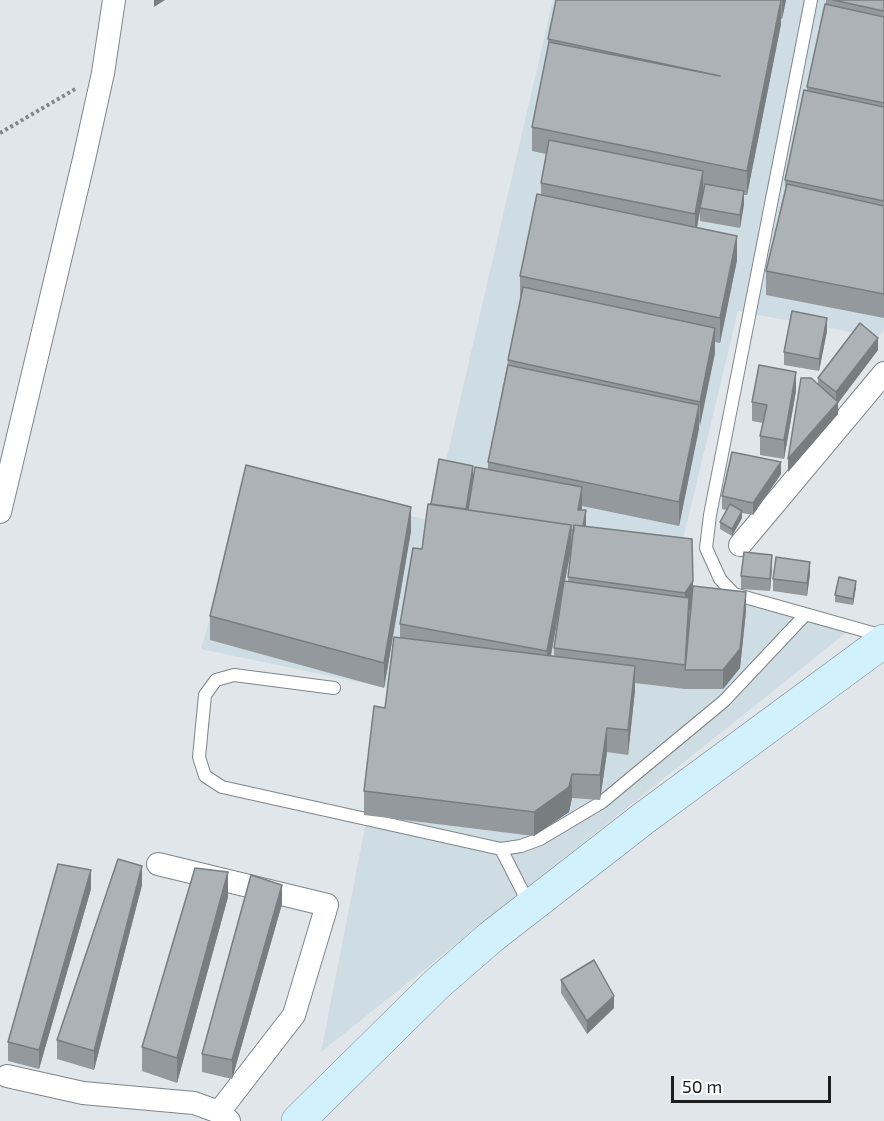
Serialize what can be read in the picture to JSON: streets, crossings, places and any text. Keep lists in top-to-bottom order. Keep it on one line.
{"scale_bar":"50 m"}
